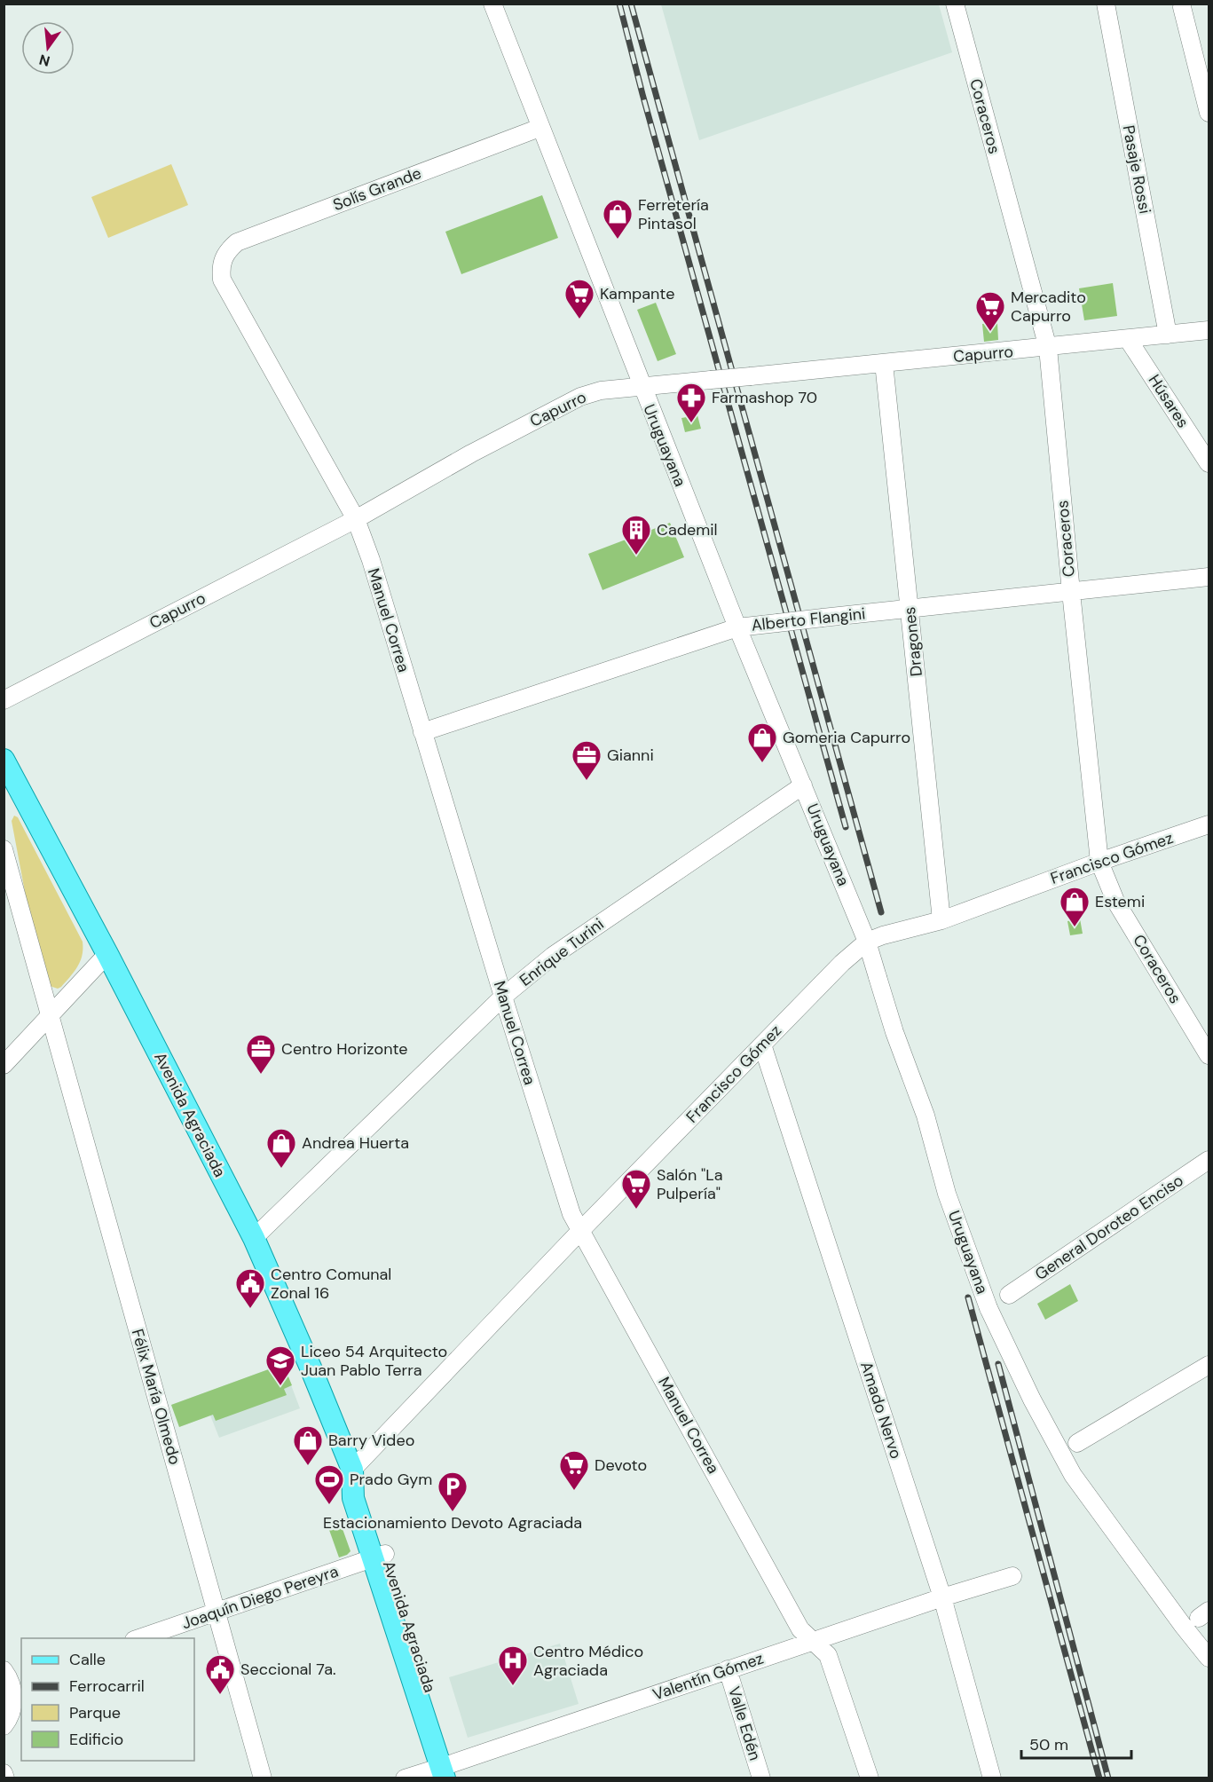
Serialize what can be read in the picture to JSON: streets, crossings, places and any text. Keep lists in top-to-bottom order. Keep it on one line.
{"streets":{"main road":["Avenida Agraciada"],"street":["Coraceros","Pasaje Rossi","Solís Grande","Capurro","Húsares","Uruguayana","Alberto Flangini","Manuel Correa","Dragones","Francisco Gómez","Enrique Turini","General Doroteo Enciso","Félix María Olmedo","Amado Nervo","Joaquín Diego Pereyra","Valentín Gómez","Valle Edén"]},"crossings":[["Coraceros","Capurro"],["Coraceros","Alberto Flangini"],["Coraceros","Francisco Gómez"],["Pasaje Rossi","Capurro"],["Solís Grande","Uruguayana"],["Solís Grande","Manuel Correa"],["Capurro","Húsares"],["Capurro","Uruguayana"],["Capurro","Manuel Correa"],["Capurro","Dragones"],["Uruguayana","Alberto Flangini"],["Uruguayana","Francisco Gómez"],["Uruguayana","Enrique Turini"],["Alberto Flangini","Manuel Correa"],["Alberto Flangini","Dragones"],["Manuel Correa","Francisco Gómez"],["Manuel Correa","Enrique Turini"],["Manuel Correa","Valentín Gómez"],["Dragones","Francisco Gómez"],["Francisco Gómez","Avenida Agraciada"],["Francisco Gómez","Amado Nervo"],["Enrique Turini","Avenida Agraciada"],["Avenida Agraciada","Joaquín Diego Pereyra"],["Avenida Agraciada","Valentín Gómez"],["Félix María Olmedo","Joaquín Diego Pereyra"],["Amado Nervo","Valentín Gómez"],["Valentín Gómez","Valle Edén"]],"places":{"shop":["Ferretería Pintasol","Gomeria Capurro","Estemi","Andrea Huerta","Barry Video"],"supermarket":["Kampante","Mercadito Capurro","Salón \"La Pulpería\"","Devoto"],"pharmacy":["Farmashop 70"],"building":["Cademil"],"office":["Gianni","Centro Horizonte"],"public building":["Centro Comunal Zonal 16","Seccional 7a."],"school or university":["Liceo 54 Arquitecto Juan Pablo Terra"],"sports":["Prado Gym"],"parking":["Estacionamiento Devoto Agraciada"],"hospital":["Centro Médico Agraciada"]},"legend":["Calle","Ferrocarril","Parque","Edificio"],"scale_bar":"50 m","north":"bottom"}
